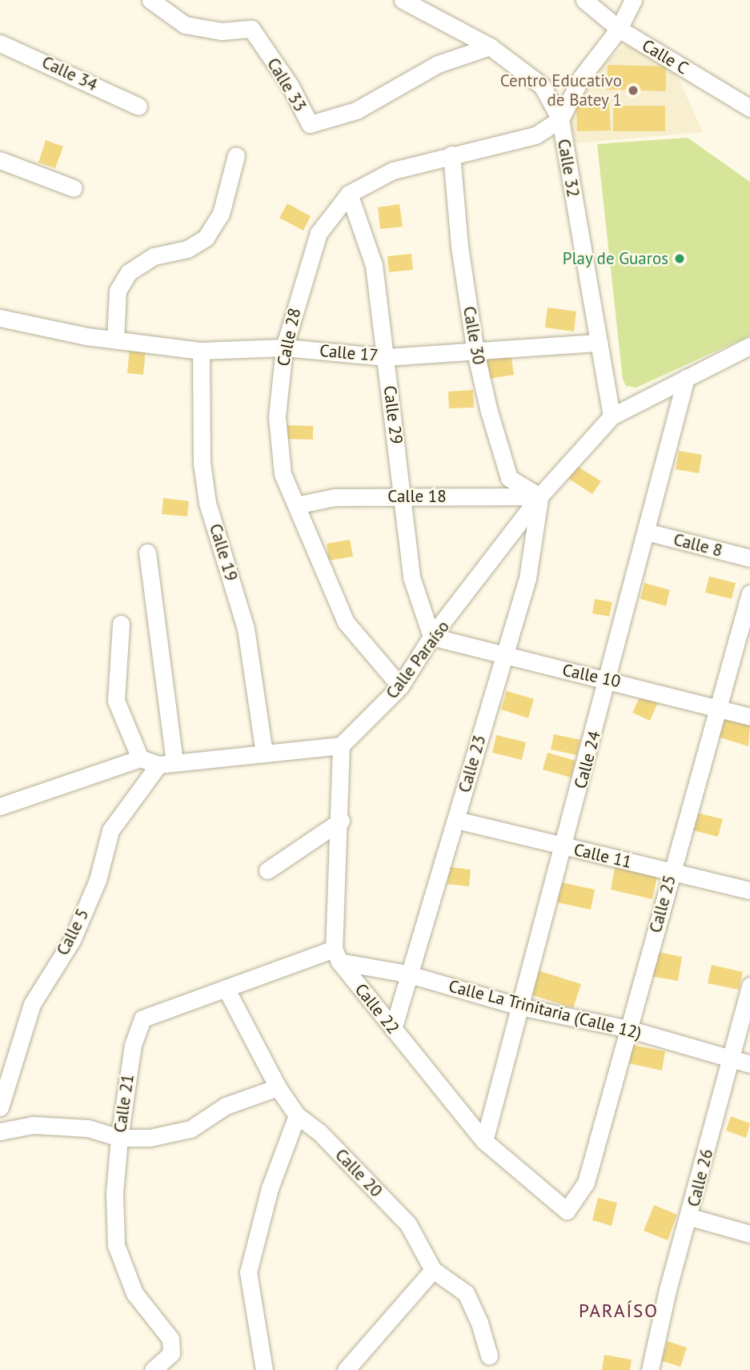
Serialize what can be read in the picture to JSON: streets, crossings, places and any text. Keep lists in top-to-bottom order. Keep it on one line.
{"streets":{"street":["Calle C","Calle 34","Calle 33","Calle 32","Calle 30","Calle 28","Calle 17","Calle 29","Calle 18","Calle 8","Calle 19","Calle Paraíso","Calle 10","Calle 24","Calle 23","Calle 11","Calle 25","Calle 5","Calle 22","Calle La Trinitaria (Calle 12)","Calle 21","Calle 20","Calle 26"]},"crossings":[["Calle 33","Calle 32"],["Calle 32","Calle 28"],["Calle 32","Calle 17"],["Calle 32","Calle Paraíso"],["Calle 30","Calle 28"],["Calle 30","Calle 17"],["Calle 30","Calle 18"],["Calle 30","Calle Paraíso"],["Calle 30","Calle 23"],["Calle 28","Calle 17"],["Calle 28","Calle 29"],["Calle 28","Calle 18"],["Calle 28","Calle Paraíso"],["Calle 17","Calle 29"],["Calle 17","Calle 19"],["Calle 29","Calle 18"],["Calle 29","Calle Paraíso"],["Calle 29","Calle 10"],["Calle 18","Calle Paraíso"],["Calle 18","Calle 23"],["Calle 8","Calle 24"],["Calle Paraíso","Calle 10"],["Calle Paraíso","Calle 24"],["Calle Paraíso","Calle 23"],["Calle 10","Calle 24"],["Calle 10","Calle 23"],["Calle 10","Calle 25"],["Calle 24","Calle 11"],["Calle 24","Calle 22"],["Calle 24","Calle La Trinitaria (Calle 12)"],["Calle 23","Calle 11"],["Calle 23","Calle 22"],["Calle 23","Calle La Trinitaria (Calle 12)"],["Calle 11","Calle 25"],["Calle 25","Calle 22"],["Calle 25","Calle La Trinitaria (Calle 12)"],["Calle 22","Calle La Trinitaria (Calle 12)"],["Calle 22","Calle 21"],["Calle La Trinitaria (Calle 12)","Calle 21"],["Calle La Trinitaria (Calle 12)","Calle 26"],["Calle 21","Calle 20"]],"districts":["PARAÍSO"],"places":["Centro Educativo de Batey 1","Play de Guaros"]}
